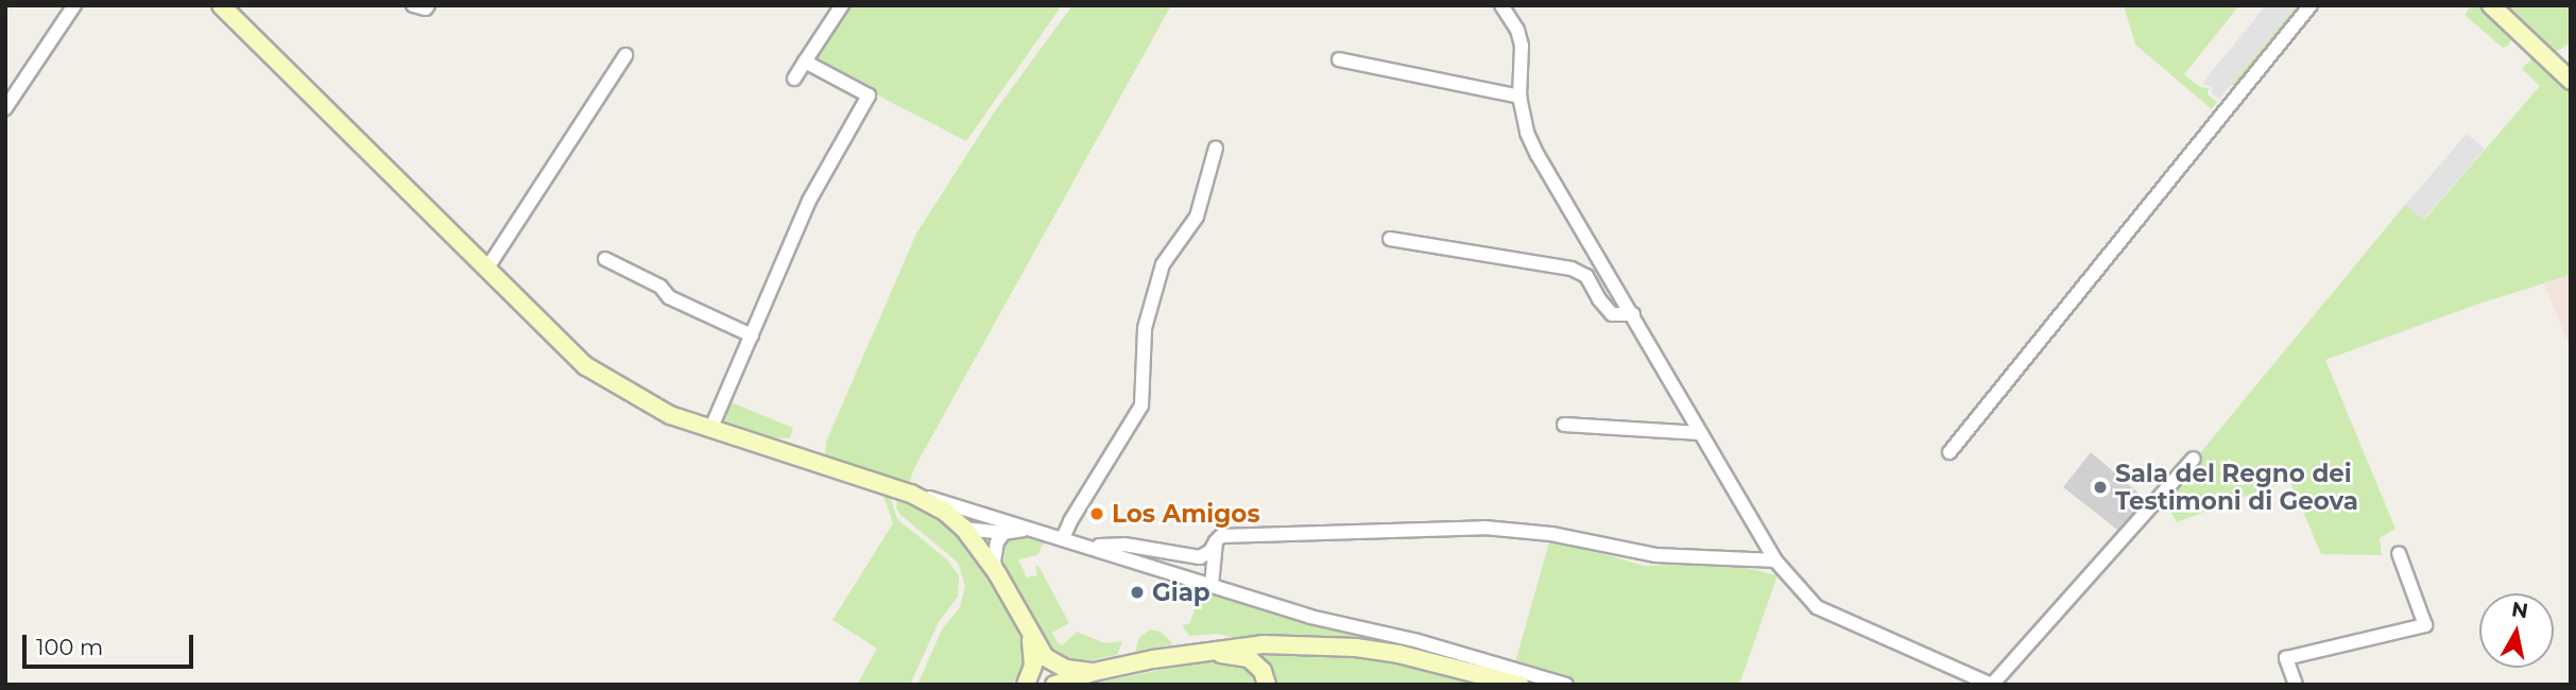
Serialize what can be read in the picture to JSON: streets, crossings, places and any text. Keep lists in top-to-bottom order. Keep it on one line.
{"places":["Sala del Regno dei Testimoni di Geova","Los Amigos","Giap"],"scale_bar":"100 m","north":"top"}
